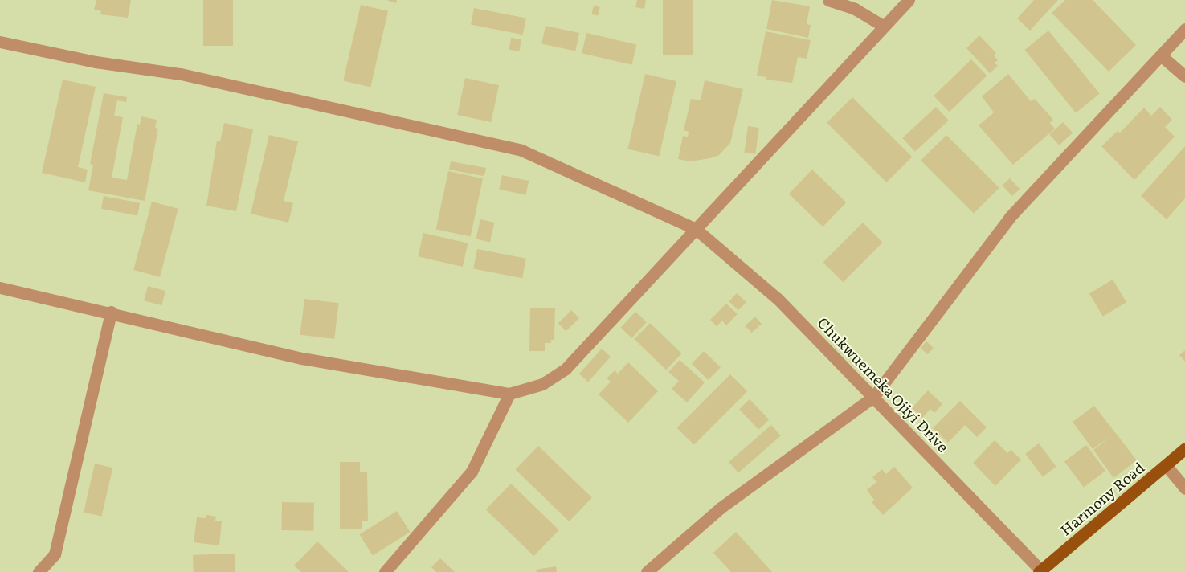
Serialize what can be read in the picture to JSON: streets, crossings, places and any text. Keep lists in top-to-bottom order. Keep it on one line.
{"streets":{"main road":["Harmony Road"],"street":["Chukwuemeka Ojiyi Drive"]},"crossings":[["Chukwuemeka Ojiyi Drive","Harmony Road"]]}
